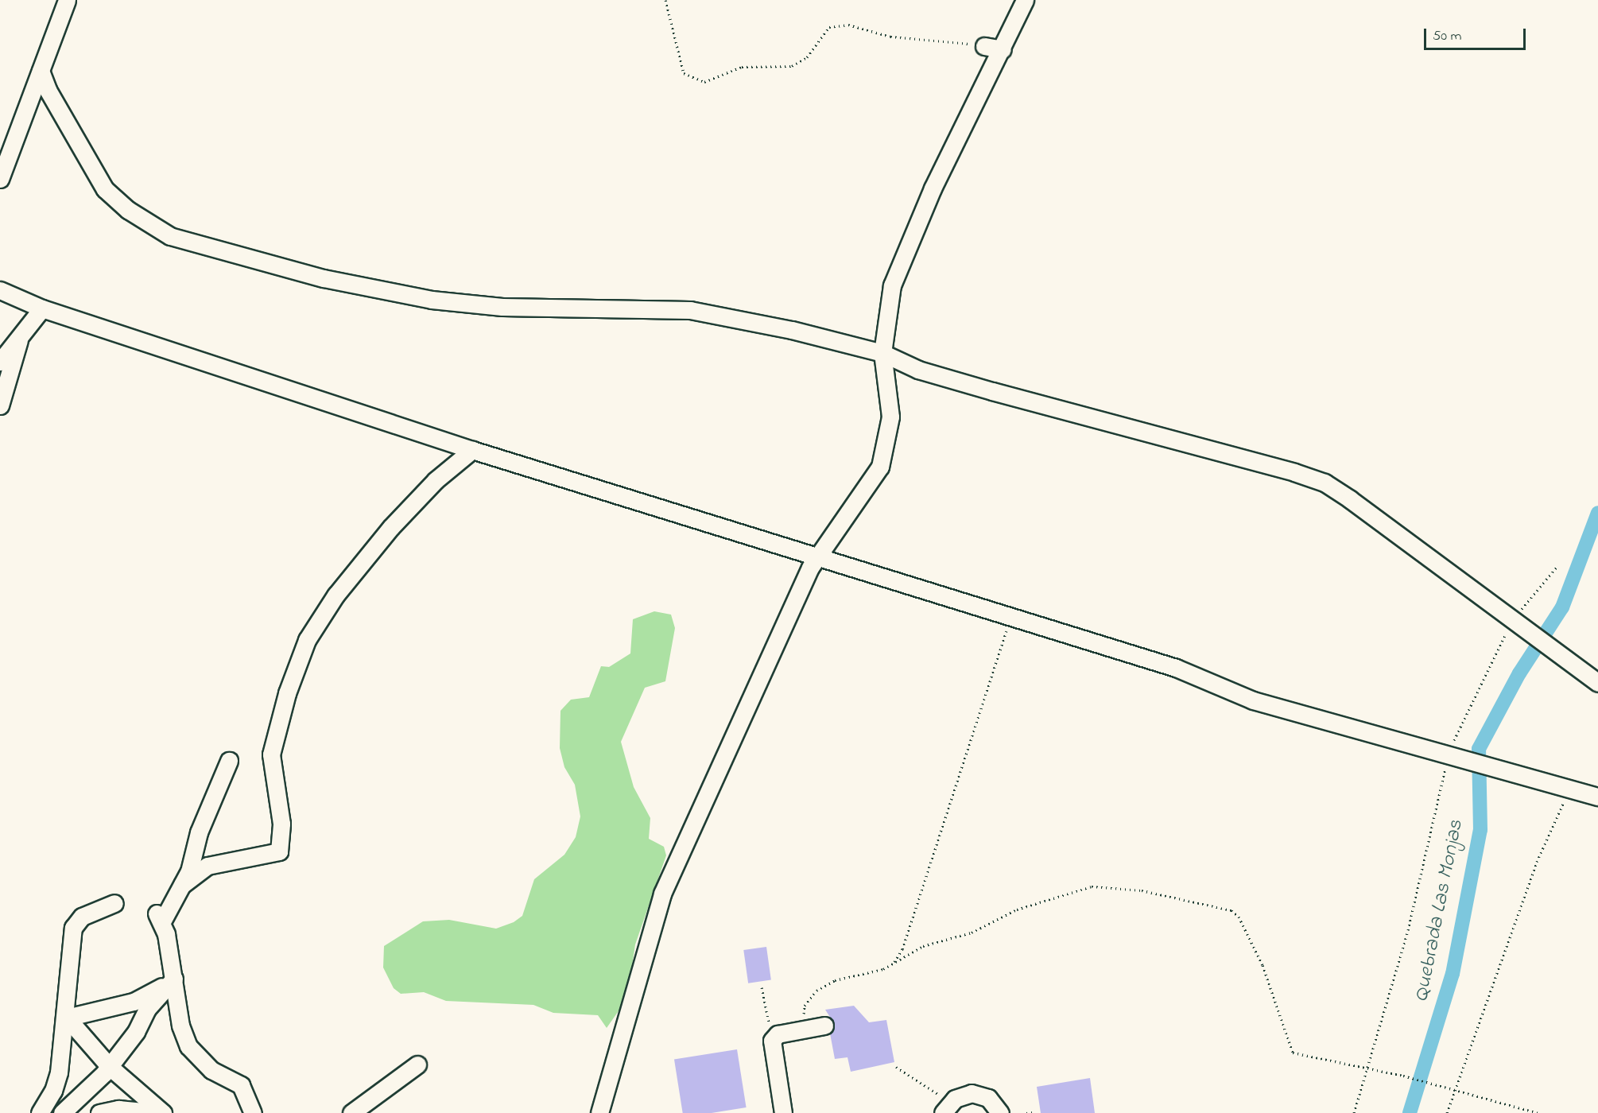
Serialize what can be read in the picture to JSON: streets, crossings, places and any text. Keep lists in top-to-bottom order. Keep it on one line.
{"water":["Quebrada Las Monjas"],"scale_bar":"50 m"}
